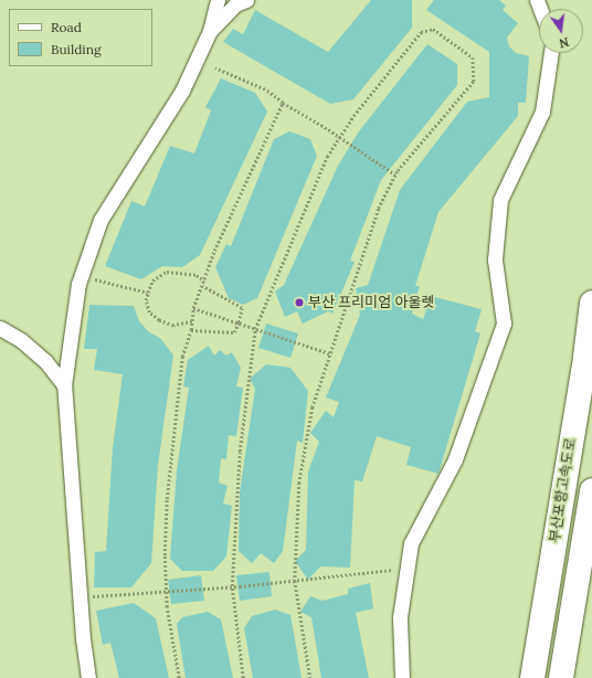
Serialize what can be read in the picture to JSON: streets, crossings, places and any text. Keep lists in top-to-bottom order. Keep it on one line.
{"streets":{"highway":["부산포항고속도로"]},"places":["부산 프리미엄 아울렛"],"legend":["Road","Building"],"north":"bottom"}
